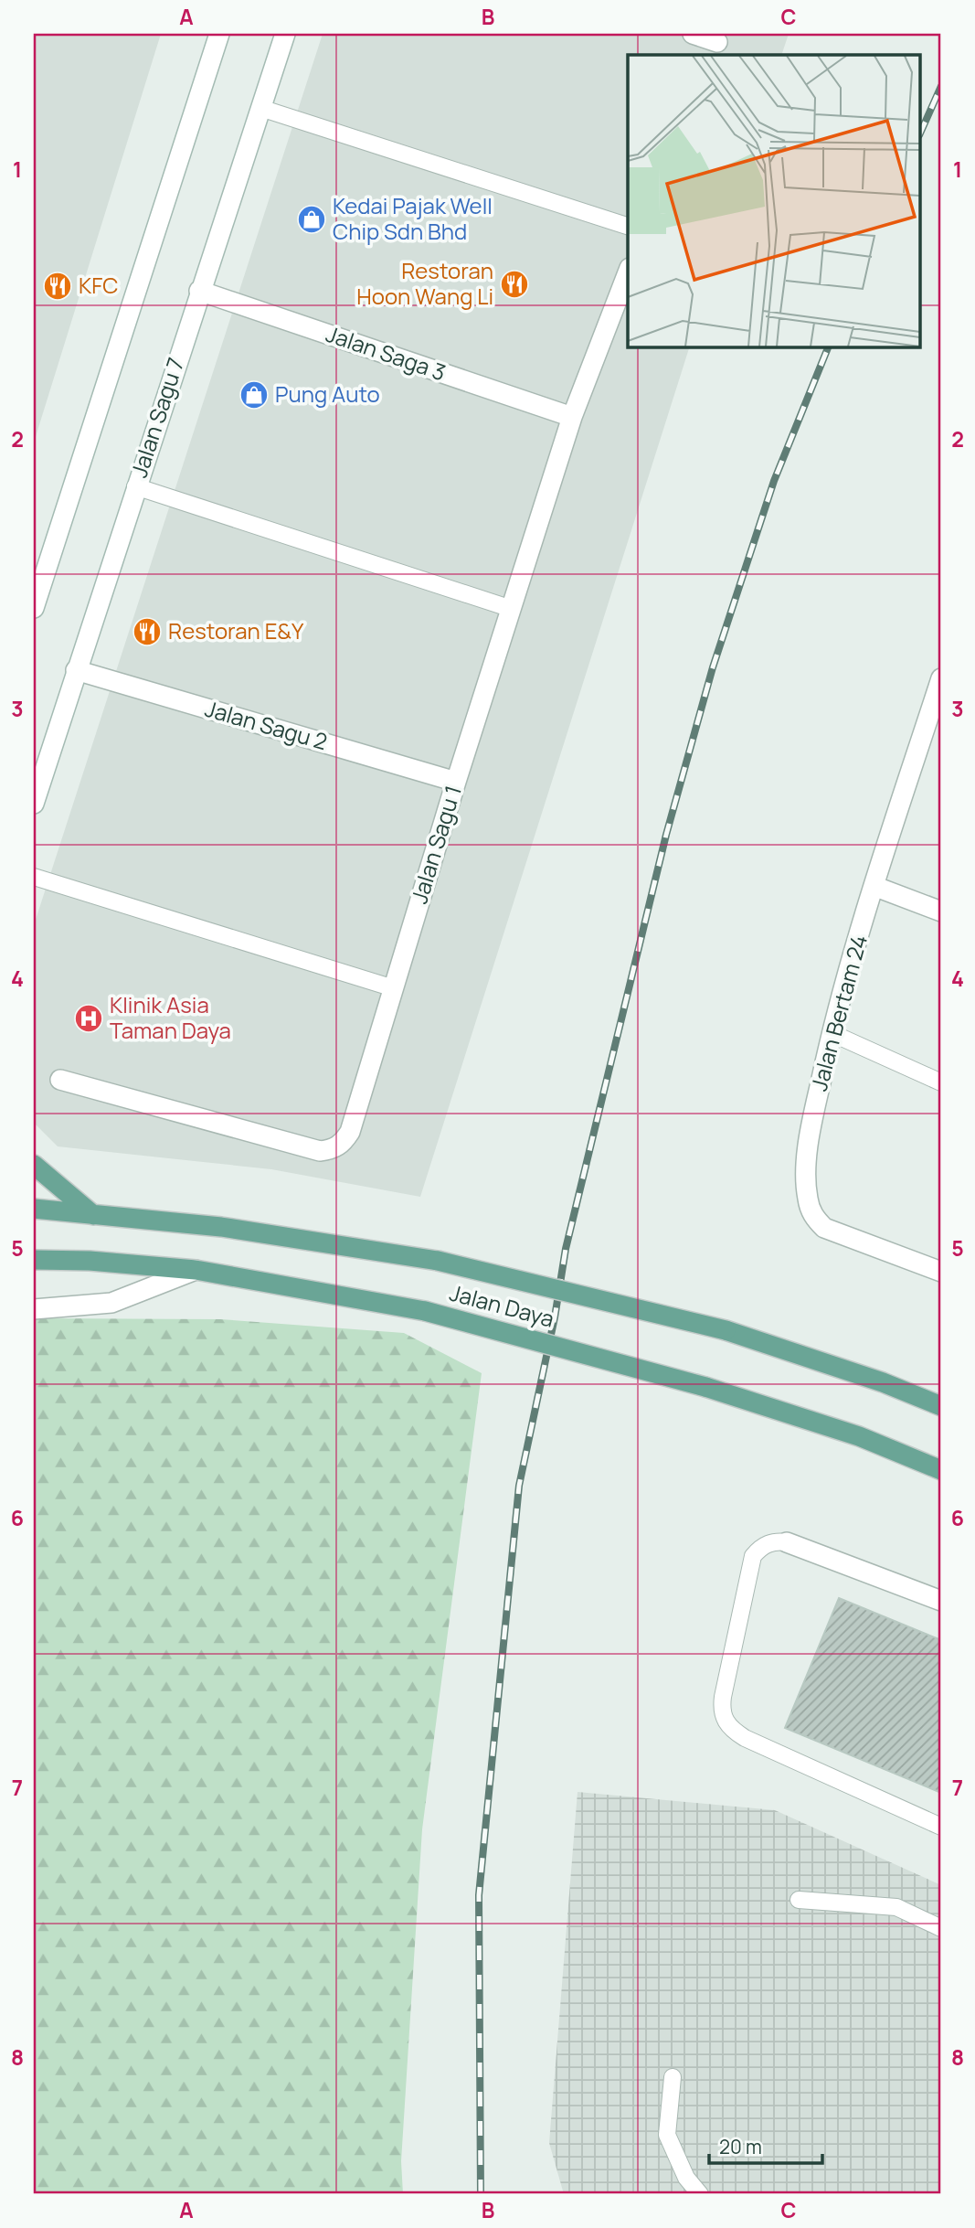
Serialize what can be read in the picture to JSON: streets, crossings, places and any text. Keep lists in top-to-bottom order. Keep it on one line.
{"streets":{"main road":["Jalan Daya"],"street":["Jalan Saga 3","Jalan Sagu 7","Jalan Sagu 2","Jalan Sagu 1","Jalan Bertam 24"]},"crossings":[["Jalan Saga 3","Jalan Sagu 7"],["Jalan Saga 3","Jalan Sagu 1"],["Jalan Sagu 7","Jalan Sagu 2"],["Jalan Sagu 2","Jalan Sagu 1"]],"places":{"shop":["Kedai Pajak Well Chip Sdn Bhd","Pung Auto"],"restaurant":["Restoran Hoon Wang Li","KFC","Restoran E&Y"],"hospital":["Klinik Asia Taman Daya"]},"scale_bar":"20 m","grid":{"columns":["A","B","C"],"rows":["1","2","3","4","5","6","7","8"]}}
